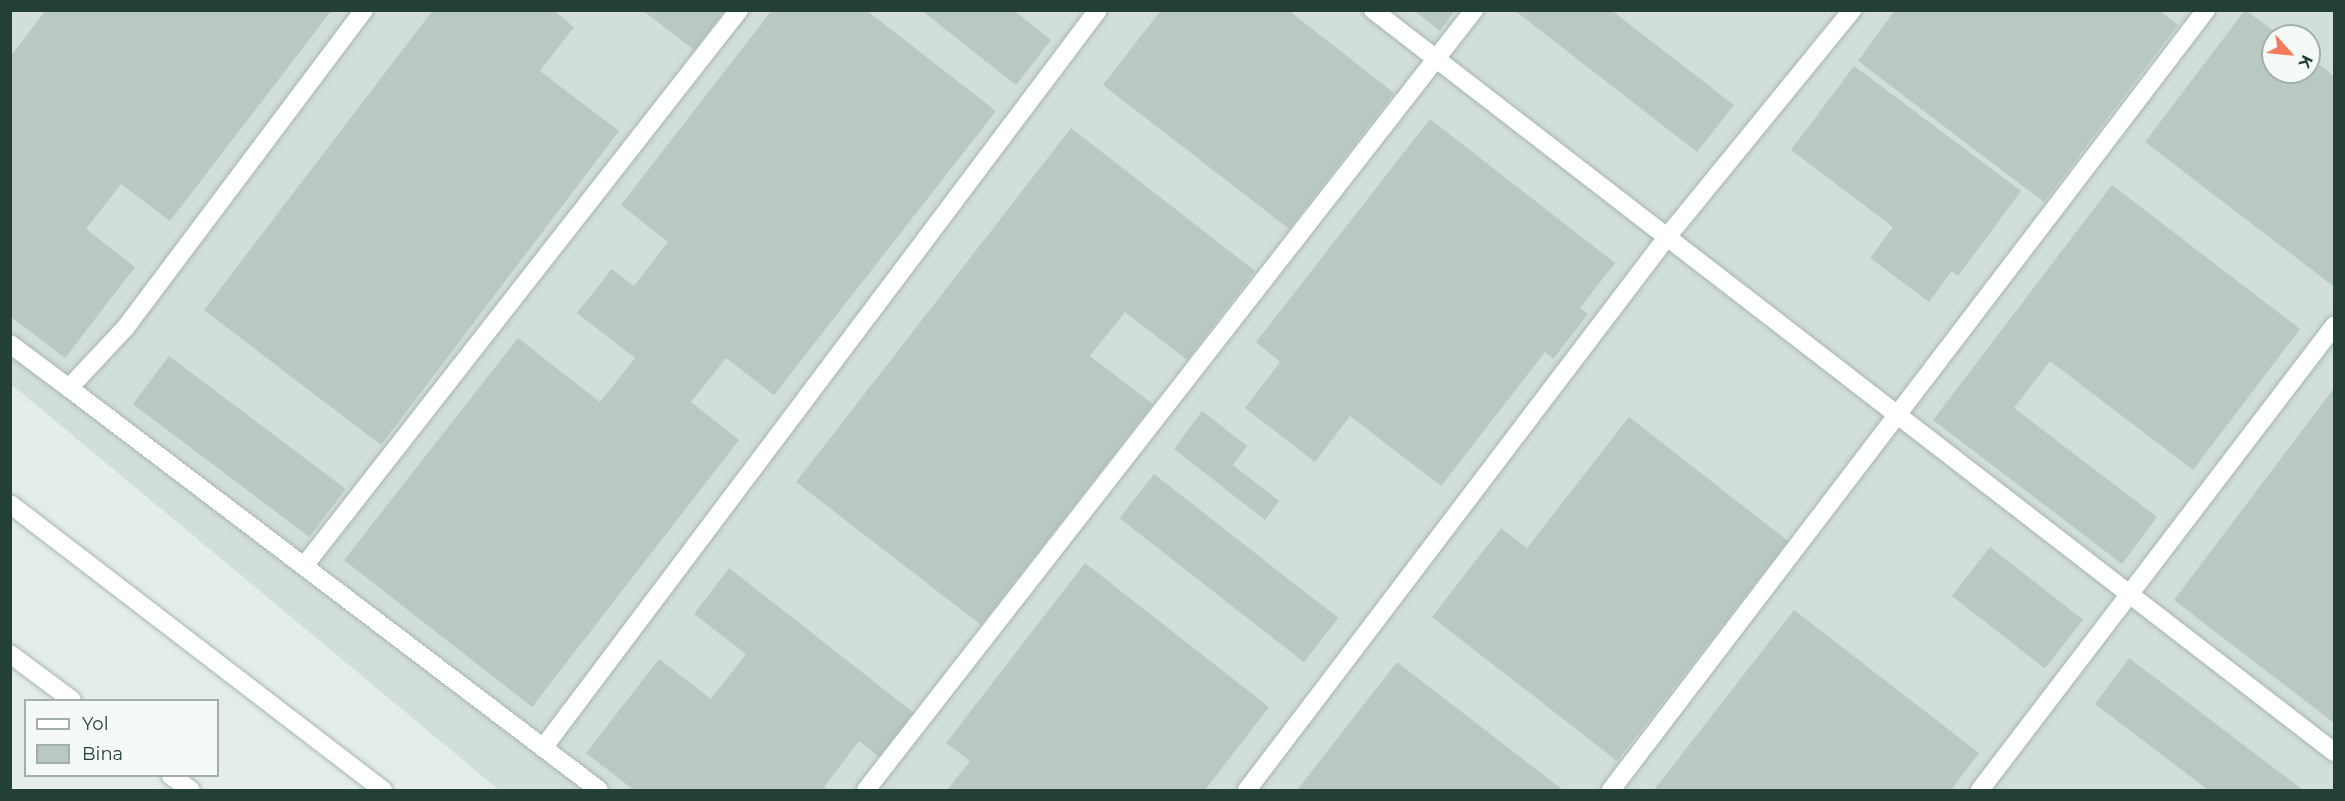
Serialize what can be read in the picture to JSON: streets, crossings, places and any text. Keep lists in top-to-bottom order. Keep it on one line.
{"legend":["Yol","Bina"],"north":"bottom right"}
